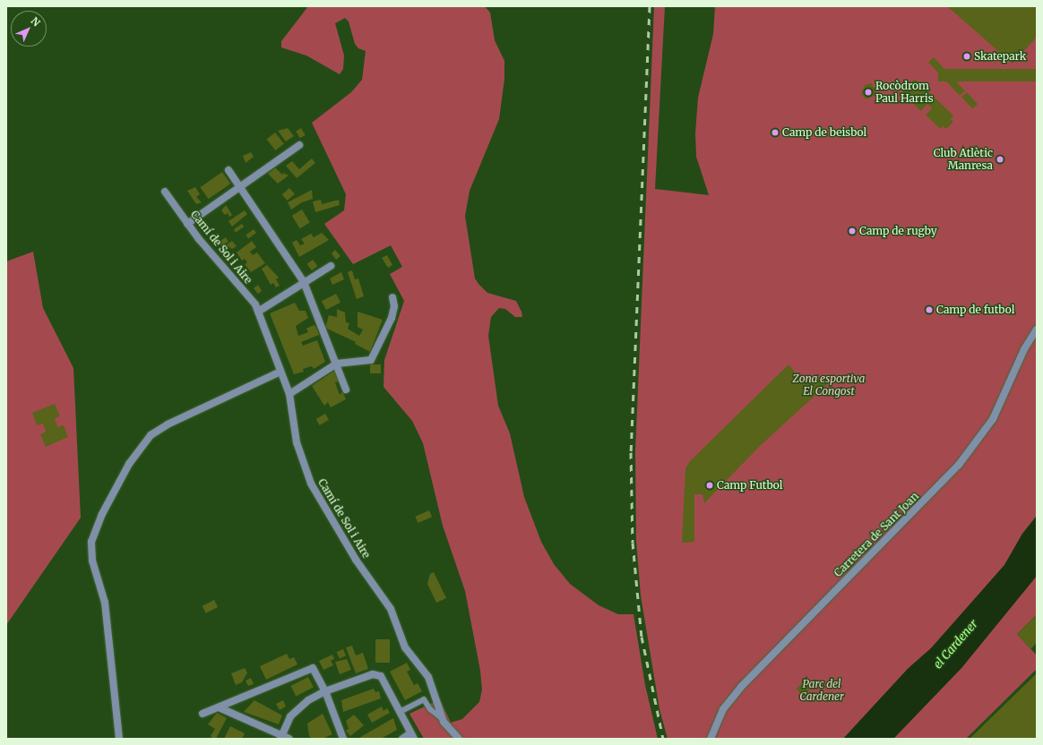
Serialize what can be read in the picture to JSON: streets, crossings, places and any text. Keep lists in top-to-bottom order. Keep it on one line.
{"streets":{"street":["Camí de Sol i Aire","Carretera de Sant Joan"]},"water":["el Cardener"],"parks":["Zona esportiva El Congost","Parc del Cardener"],"places":["Skatepark","Rocòdrom Paul Harris","Camp de beisbol","Club Atlètic Manresa","Camp de rugby","Camp de futbol","Camp Futbol"],"north":"top right"}
